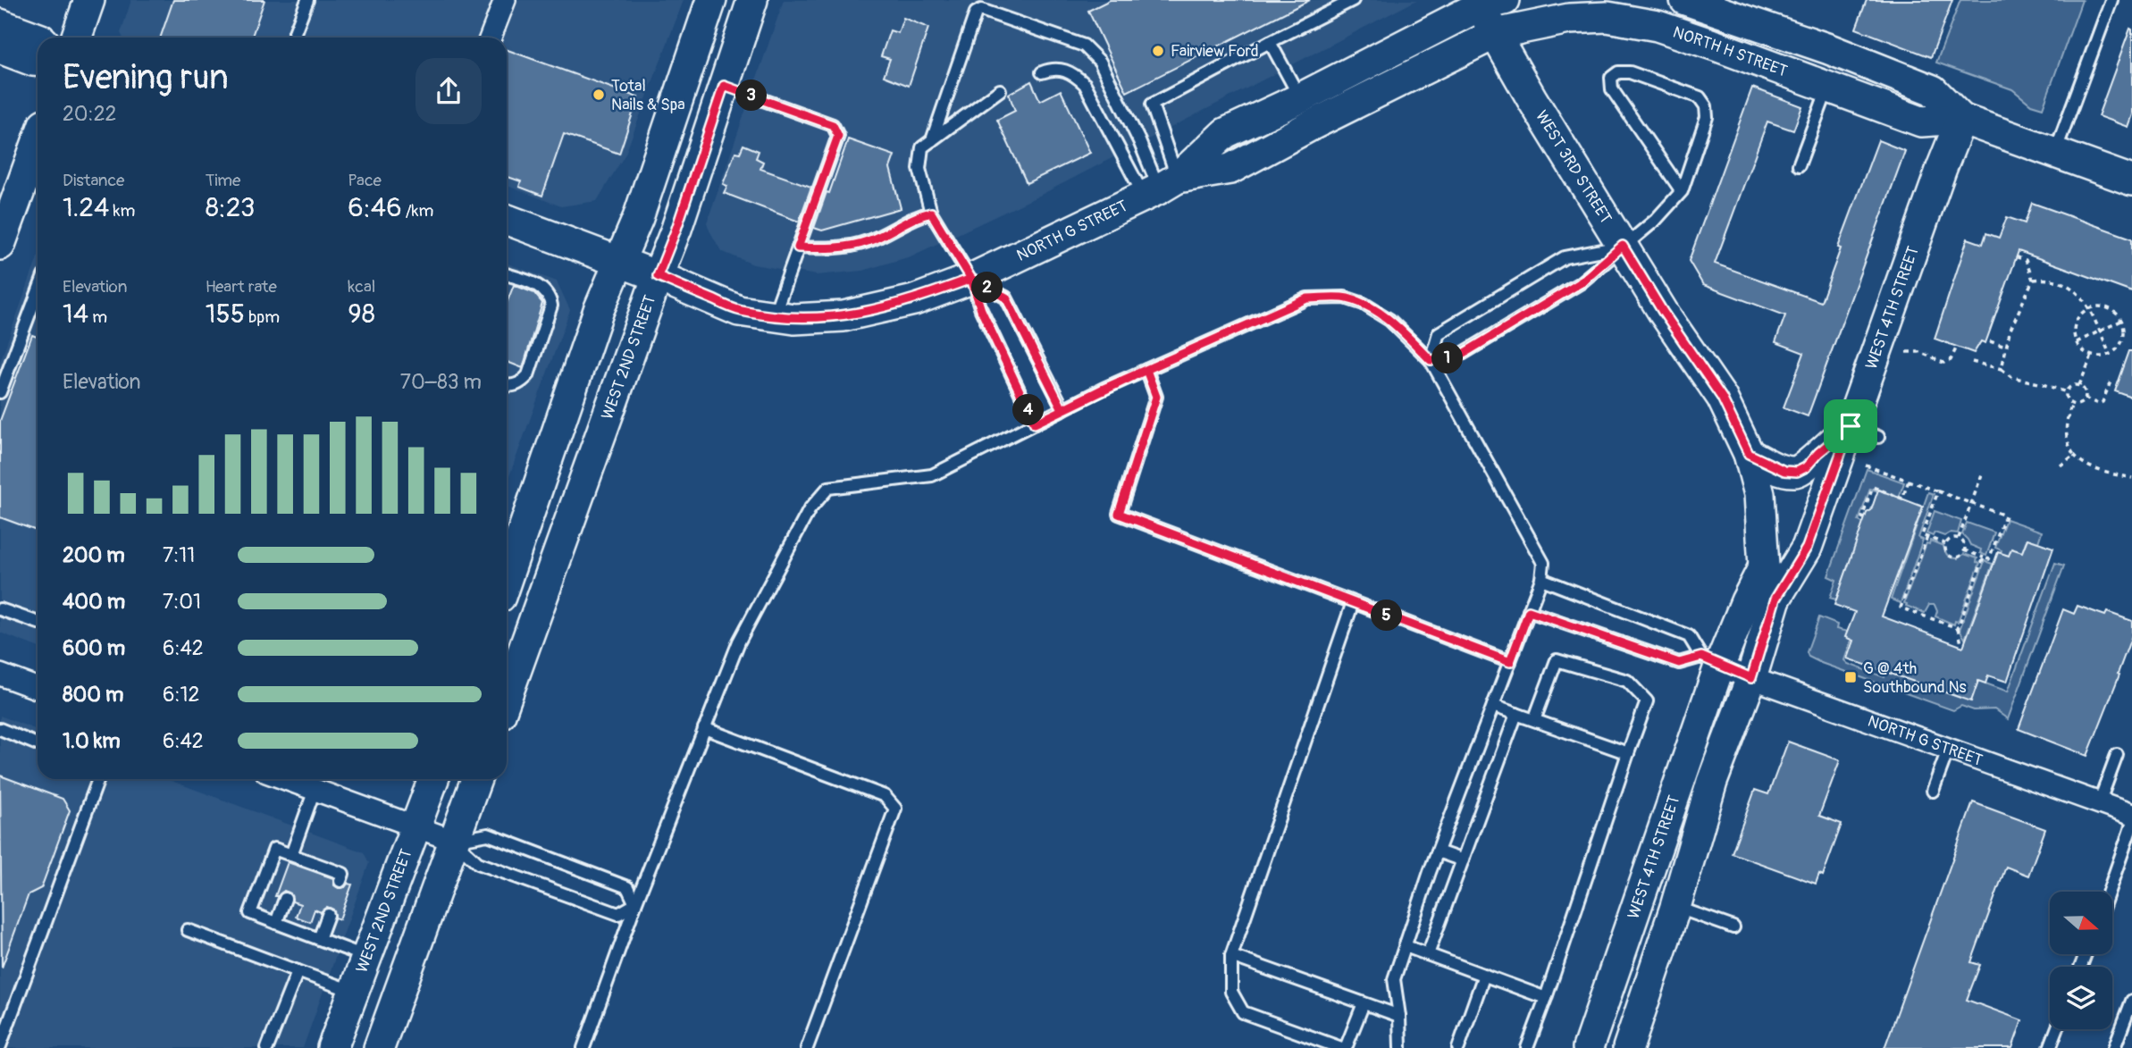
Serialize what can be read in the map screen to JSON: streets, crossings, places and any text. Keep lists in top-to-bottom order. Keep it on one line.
{"streets":{"main road":["NORTH H STREET","WEST 3RD STREET","NORTH G STREET","WEST 4TH STREET","WEST 2ND STREET"]},"crossings":[["NORTH H STREET","WEST 3RD STREET"],["NORTH H STREET","NORTH G STREET"],["NORTH H STREET","WEST 4TH STREET"],["WEST 3RD STREET","NORTH G STREET"],["WEST 3RD STREET","WEST 4TH STREET"],["NORTH G STREET","WEST 4TH STREET"],["NORTH G STREET","WEST 2ND STREET"]],"places":{"other":["Fairview Ford","Total Nails & Spa"],"transit":["G @ 4th Southbound Ns"]},"north":"right","page":{"heading":["Evening run","20:22"],"pins":["3","2","1","4","5"],"stats":[["Distance","1.24 km"],["Time","8:23"],["Pace","6:46 /km"],["Elevation","14 m"],["Heart rate","155 bpm"],["kcal","98"]],"chart":["Elevation","70–83 m"],"list":[{"name":"200 m","note":"7:11"},{"name":"400 m","note":"7:01"},{"name":"600 m","note":"6:42"},{"name":"800 m","note":"6:12"},{"name":"1.0 km","note":"6:42"}]}}
